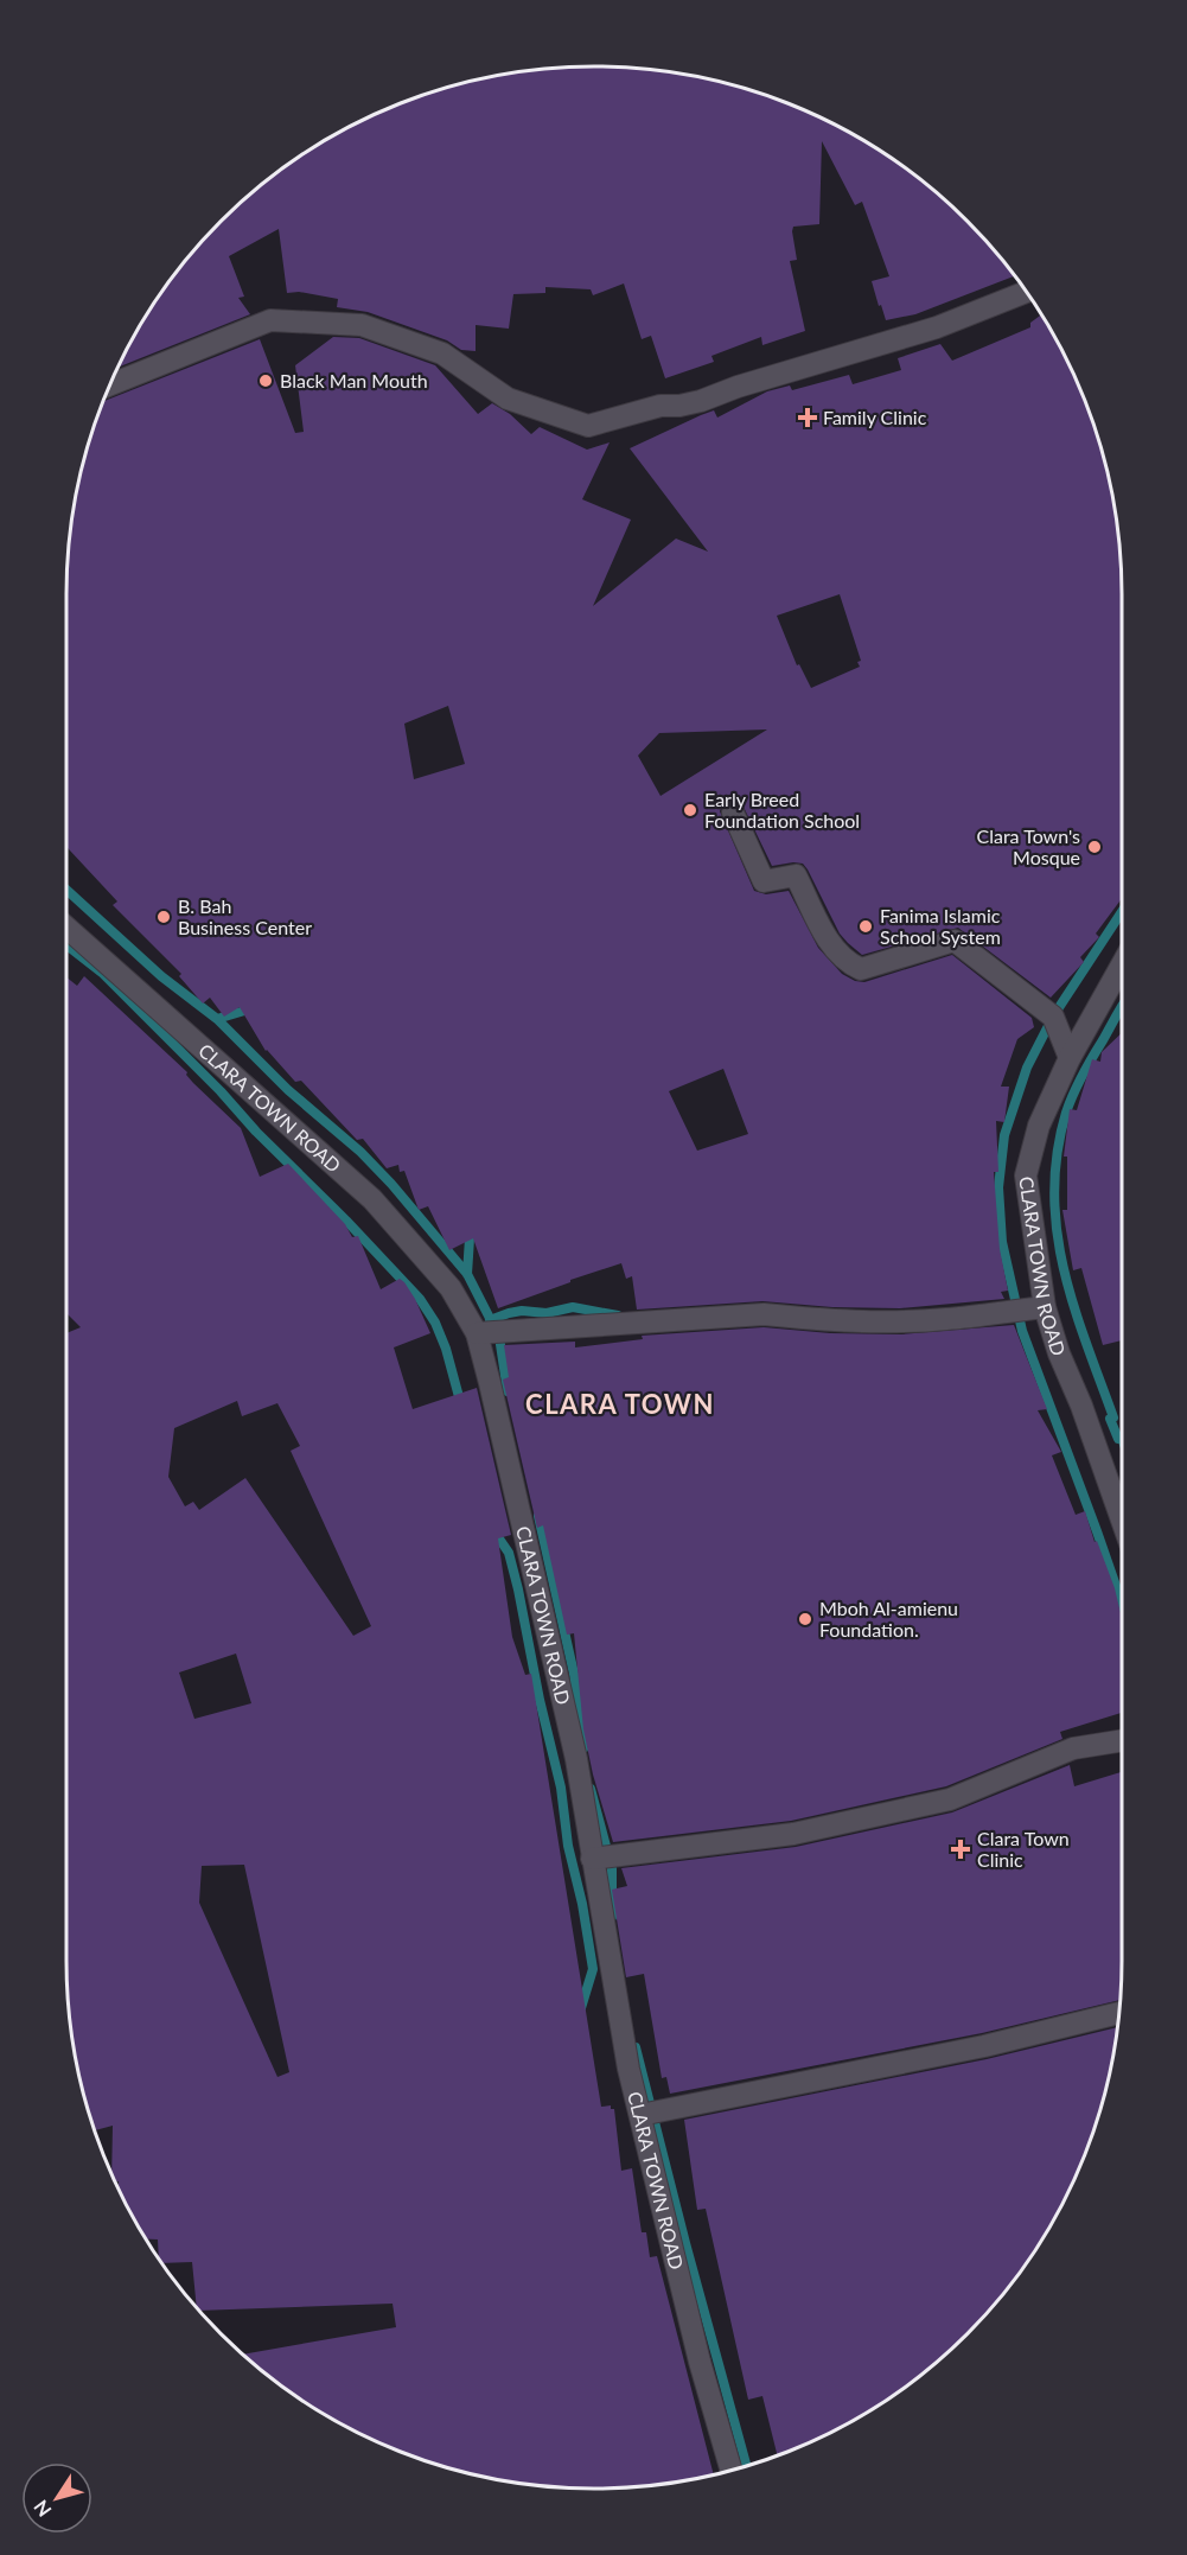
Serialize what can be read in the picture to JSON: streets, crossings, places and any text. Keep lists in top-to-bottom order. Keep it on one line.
{"streets":{"street":["CLARA TOWN ROAD"]},"districts":["CLARA TOWN"],"places":{"other":["Black Man Mouth","Early Breed Foundation School","Clara Town's Mosque","B. Bah Business Center","Fanima Islamic School System","Mboh Al-amienu Foundation."],"health":["Family Clinic","Clara Town Clinic"]},"north":"bottom left"}
